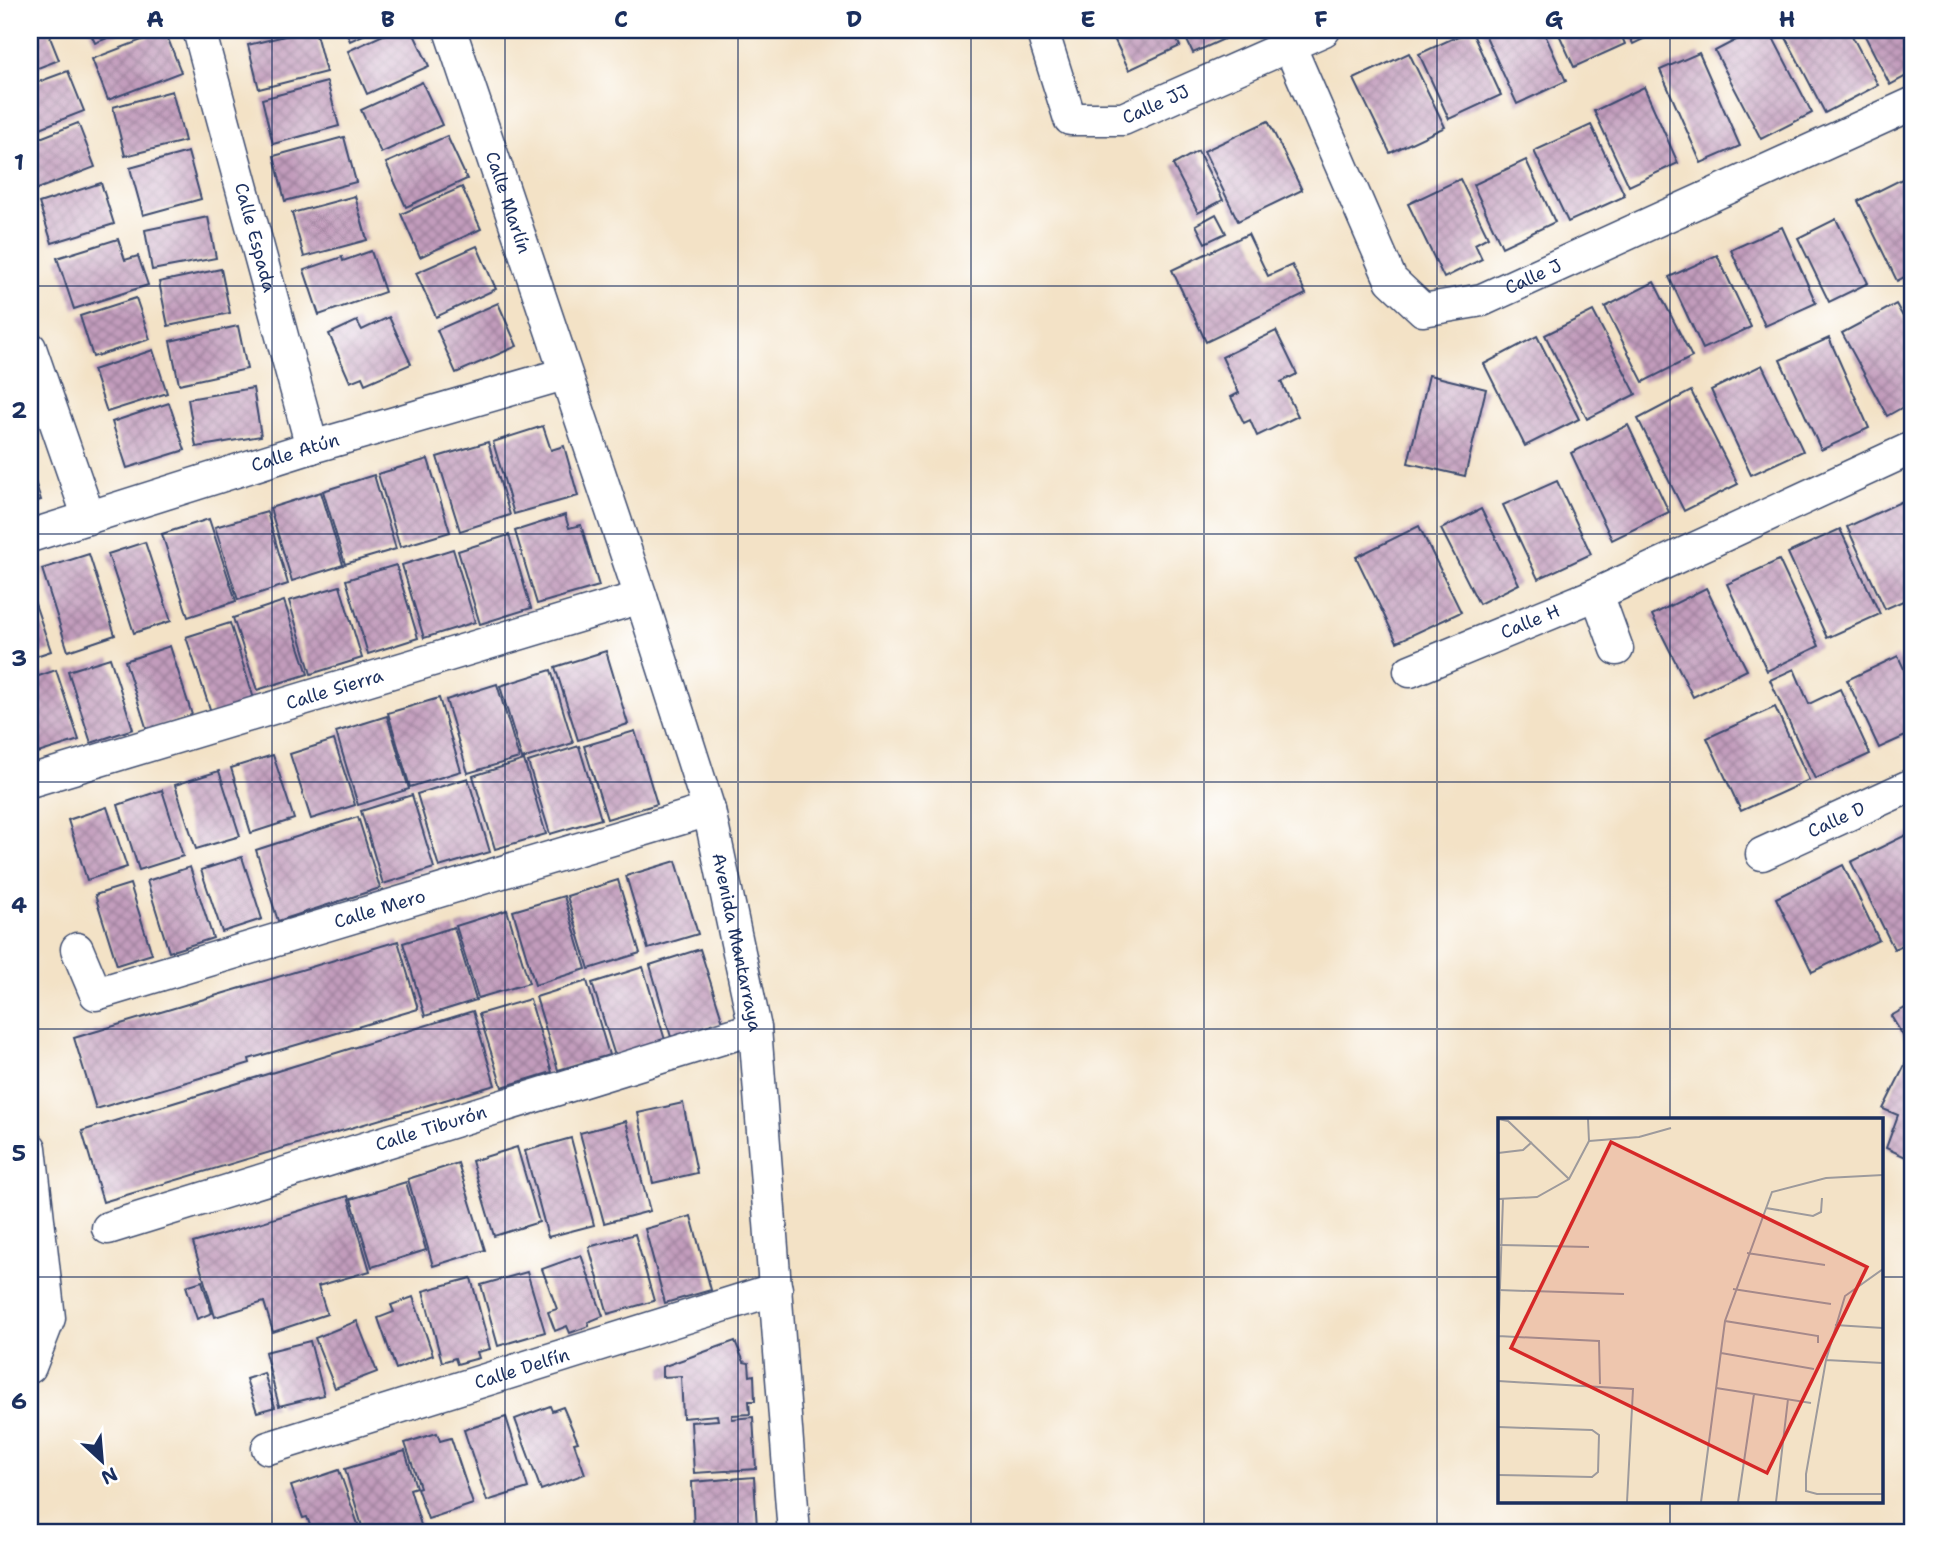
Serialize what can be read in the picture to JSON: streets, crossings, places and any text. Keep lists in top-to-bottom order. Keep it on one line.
{"streets":{"street":["Calle JJ","Calle Marlín","Calle Espada","Calle J","Calle Atún","Calle H","Calle Sierra","Calle D","Calle Mero","Avenida Mantarraya","Calle Tiburón","Calle Delfín"]},"crossings":[["Calle JJ","Calle J"],["Calle Marlín","Calle Atún"],["Calle Marlín","Avenida Mantarraya"],["Calle Espada","Calle Atún"],["Calle Atún","Avenida Mantarraya"],["Calle Sierra","Avenida Mantarraya"],["Calle Mero","Avenida Mantarraya"],["Avenida Mantarraya","Calle Tiburón"],["Avenida Mantarraya","Calle Delfín"]],"north":"bottom right","grid":{"columns":["A","B","C","D","E","F","G","H"],"rows":["1","2","3","4","5","6"]}}
